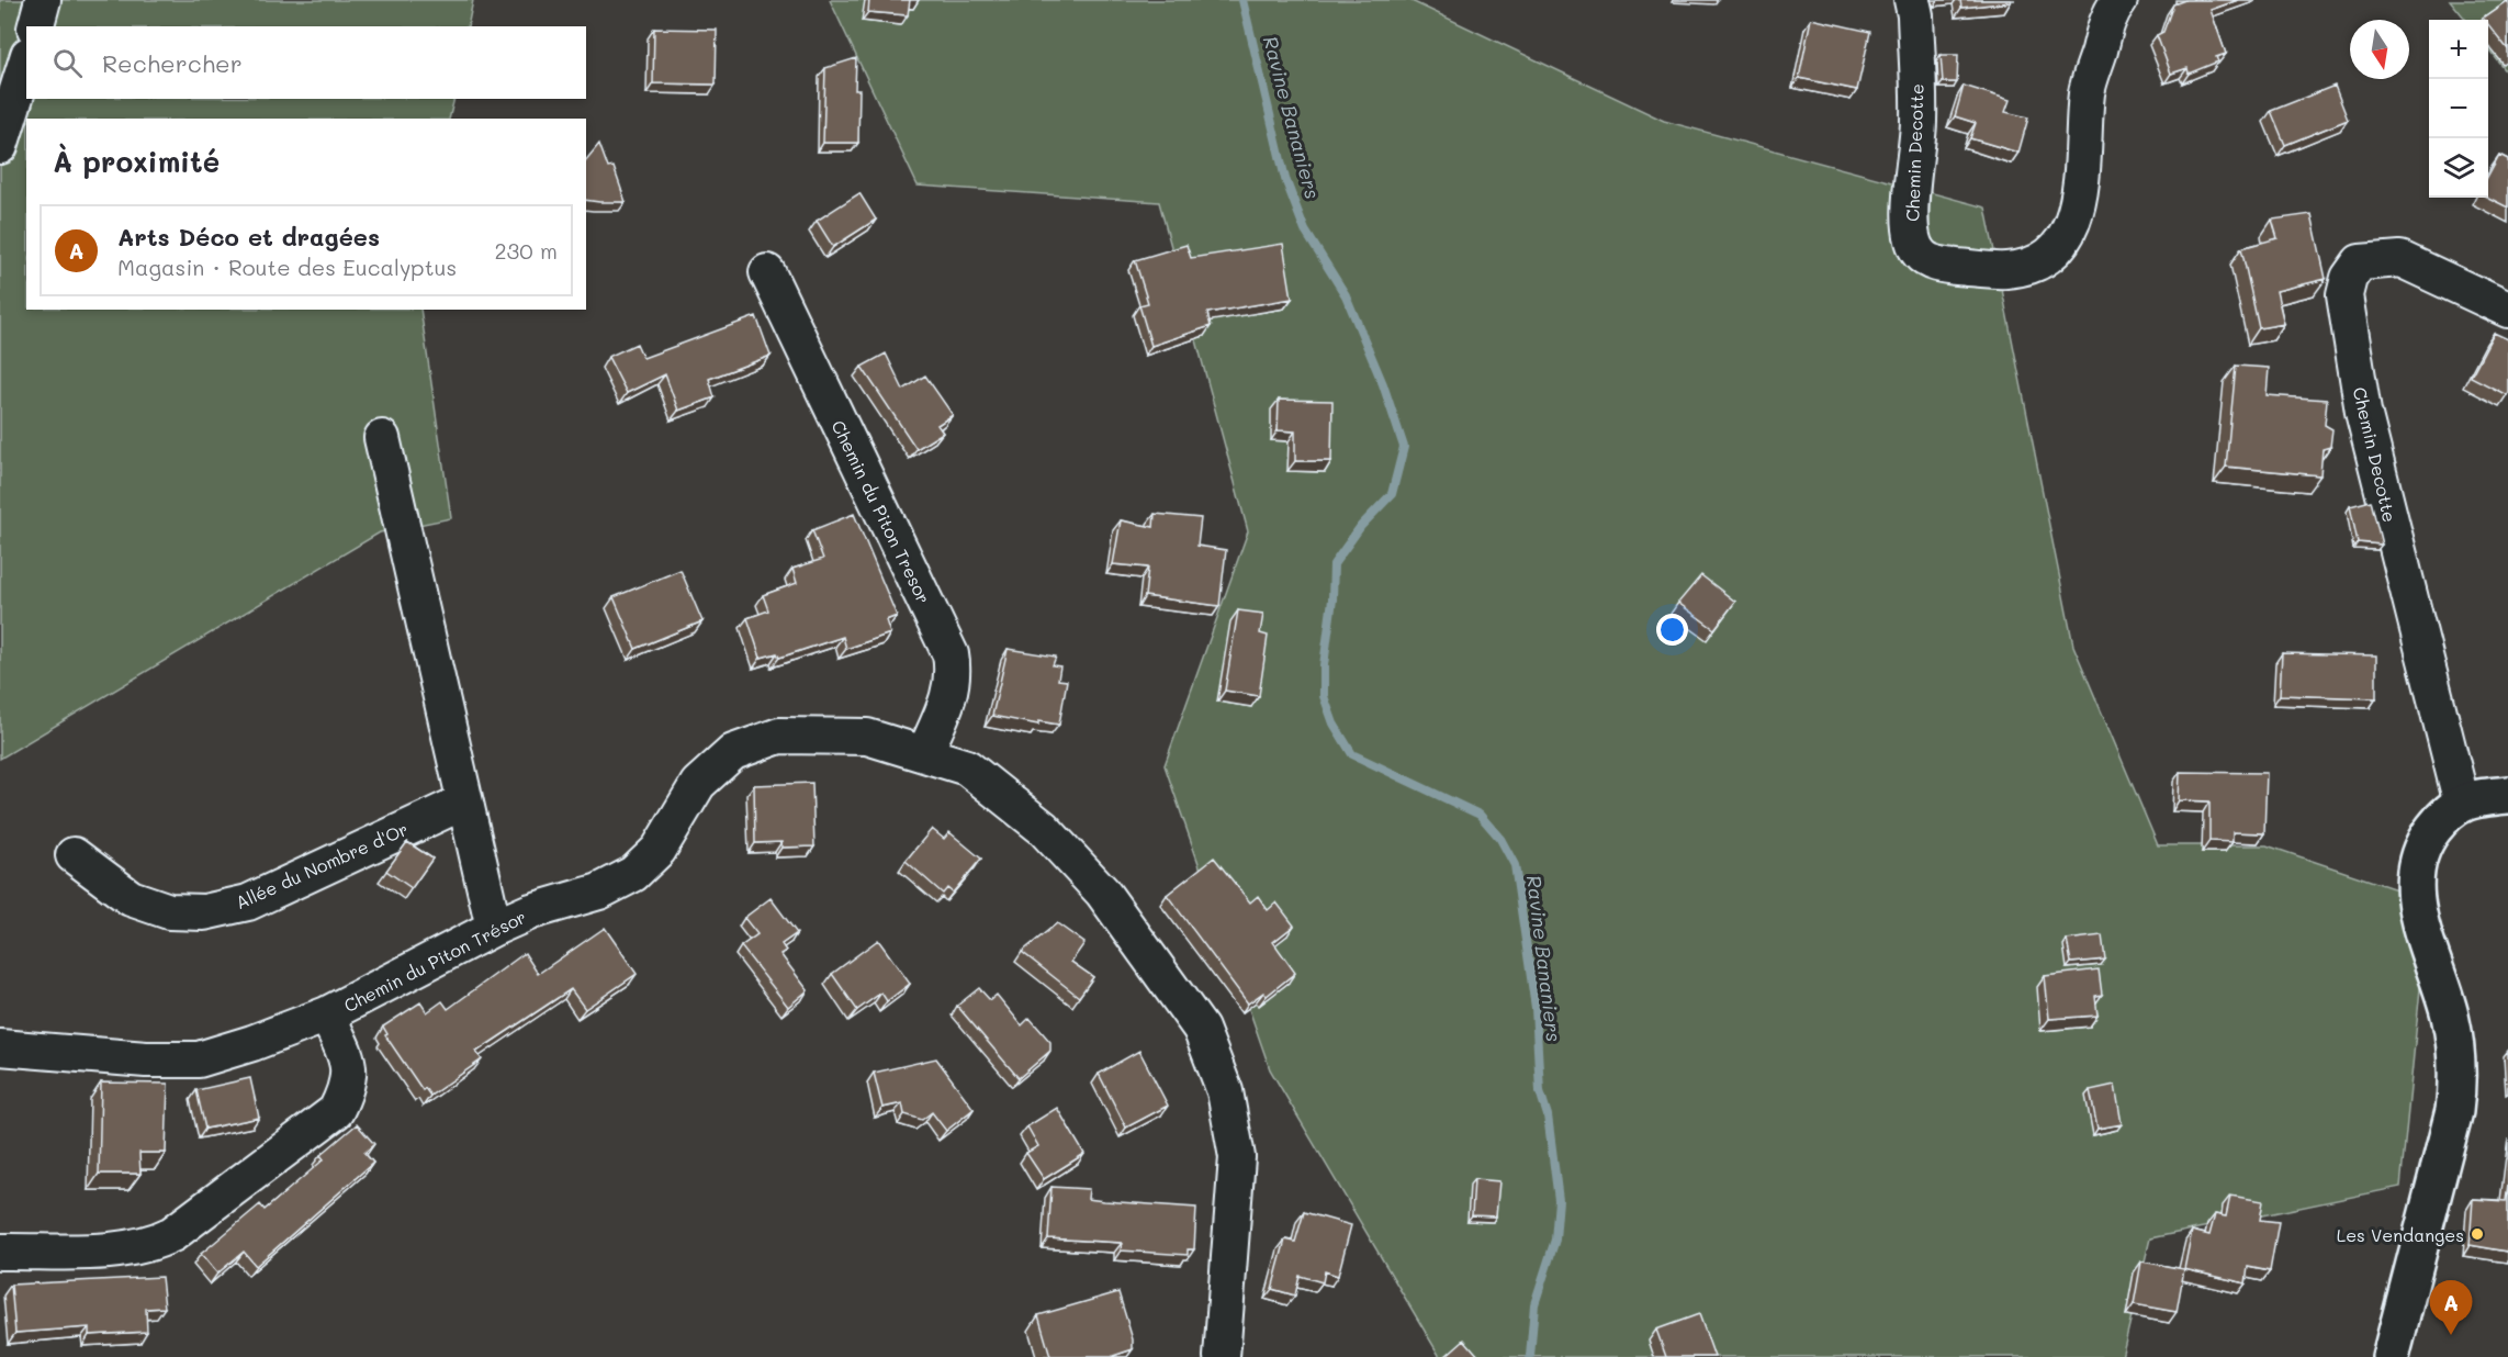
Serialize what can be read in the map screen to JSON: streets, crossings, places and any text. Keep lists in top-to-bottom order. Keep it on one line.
{"streets":{"street":["Chemin Decotte","Chemin du Piton Tresor","Allée du Nombre d'Or","Chemin du Piton Trésor"]},"crossings":[["Chemin du Piton Tresor","Chemin du Piton Trésor"]],"water":["Ravine Bananiers"],"places":["Les Vendanges"],"north":"bottom","page":{"map_buttons":["+","−"],"search":"Rechercher","heading":"À proximité","list":[{"mark":"A","name":"Arts Déco et dragées","note":"Magasin · Route des Eucalyptus","value":"230 m"}],"pins":"A"}}
